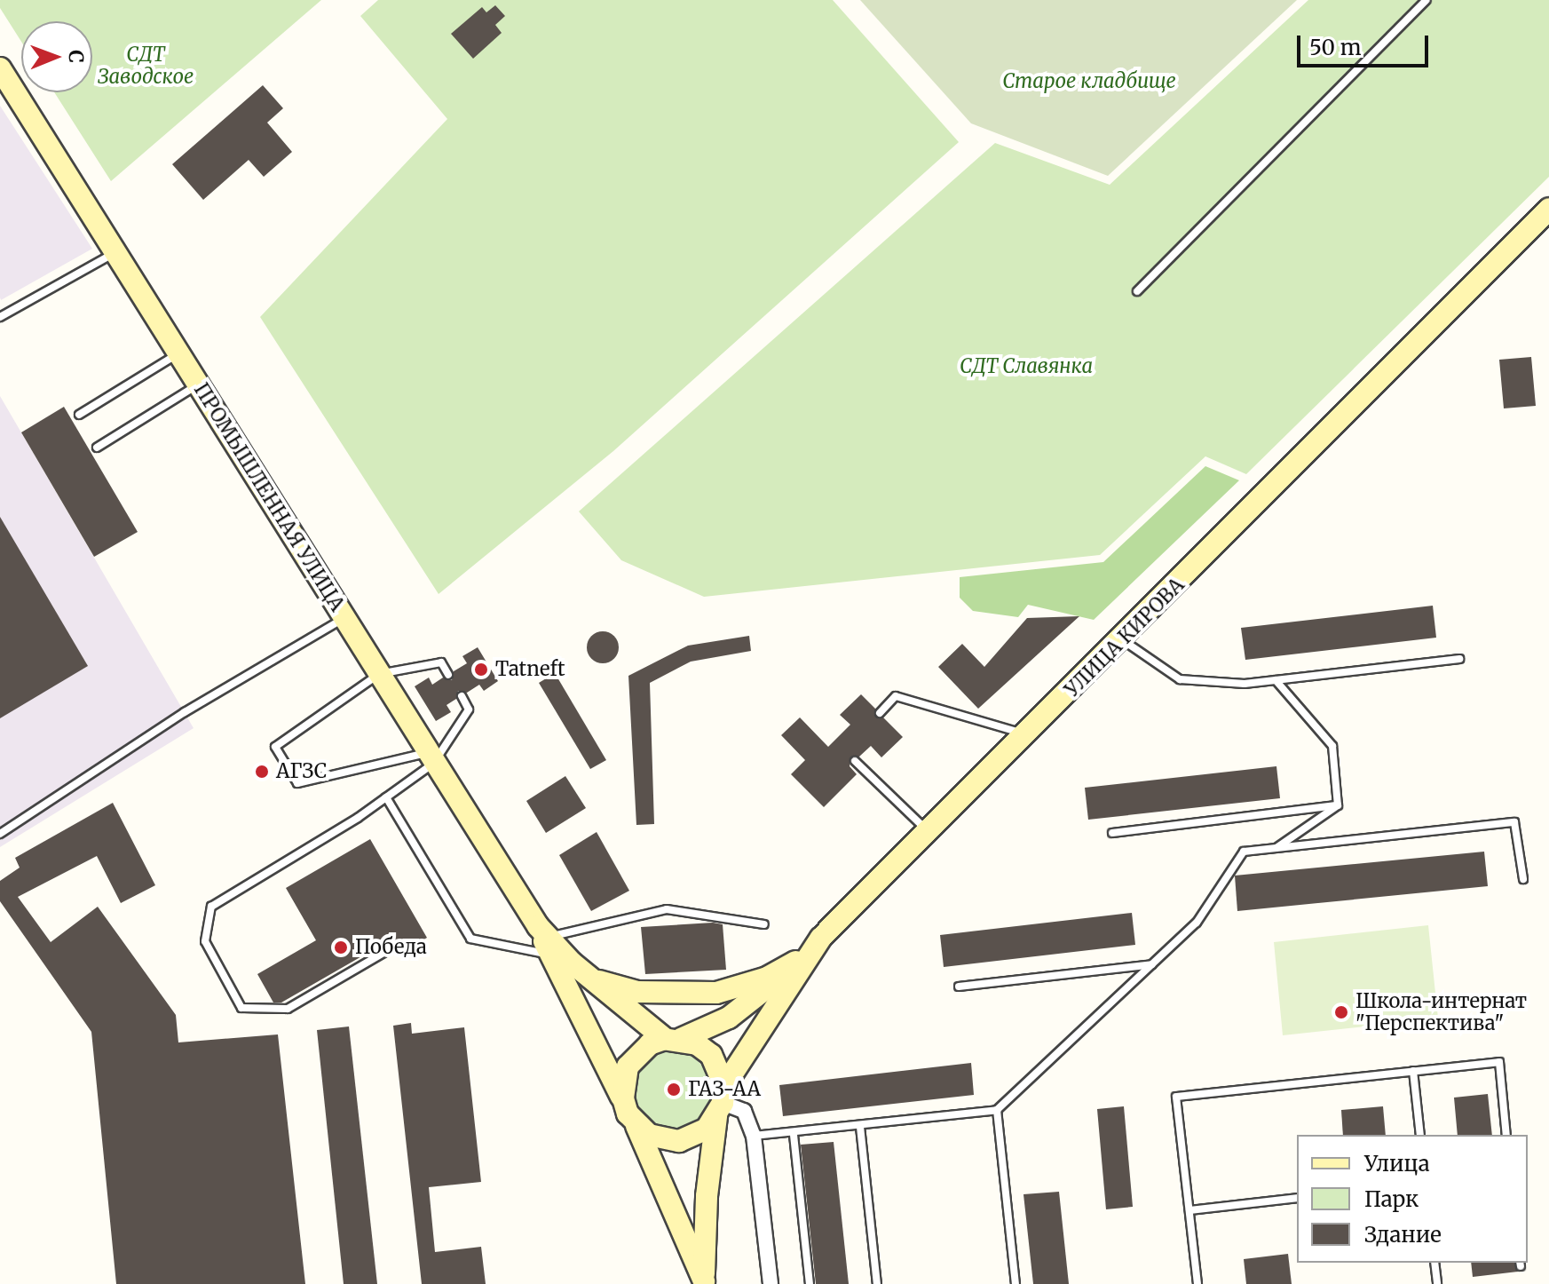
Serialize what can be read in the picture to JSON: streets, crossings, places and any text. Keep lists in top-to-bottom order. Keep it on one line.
{"streets":{"main road":["ПРОМЫШЛЕННАЯ УЛИЦА","УЛИЦА КИРОВА"]},"parks":["СДТ Заводское","Старое кладбище","СДТ Славянка"],"places":["Tatneft","АГЗС","Победа","Школа-интернат \"Перспектива\"","ГАЗ-АА"],"legend":["Улица","Парк","Здание"],"scale_bar":"50 m","north":"right"}
